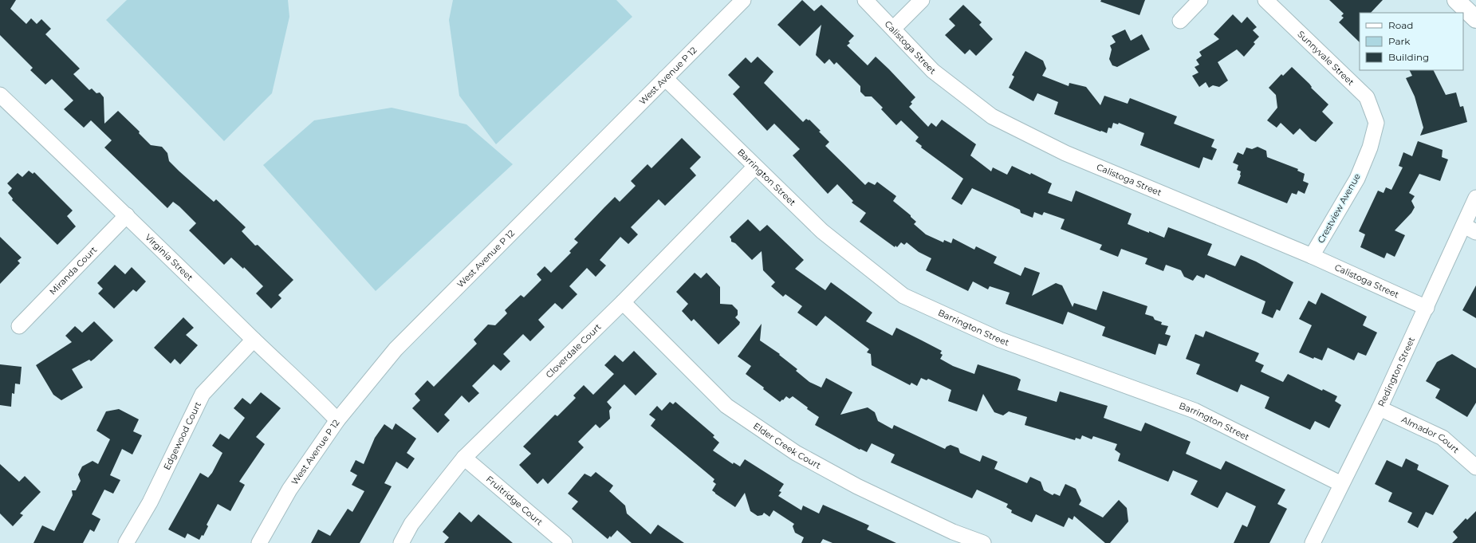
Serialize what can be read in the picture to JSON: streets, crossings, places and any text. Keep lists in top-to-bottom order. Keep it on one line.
{"streets":{"street":["Calistoga Street","Sunnyvale Street","West Avenue P 12","Barrington Street","Crestview Avenue","Virginia Street","Miranda Court","Cloverdale Court","Redington Street","Almador Court","Edgewood Court","Elder Creek Court","Fruitridge Court"]},"crossings":[["Calistoga Street","Crestview Avenue"],["Calistoga Street","Redington Street"],["Sunnyvale Street","Crestview Avenue"],["West Avenue P 12","Barrington Street"],["West Avenue P 12","Virginia Street"],["Barrington Street","Cloverdale Court"],["Barrington Street","Redington Street"],["Virginia Street","Miranda Court"],["Virginia Street","Edgewood Court"],["Cloverdale Court","Elder Creek Court"],["Cloverdale Court","Fruitridge Court"],["Redington Street","Almador Court"]],"legend":["Road","Park","Building"]}
